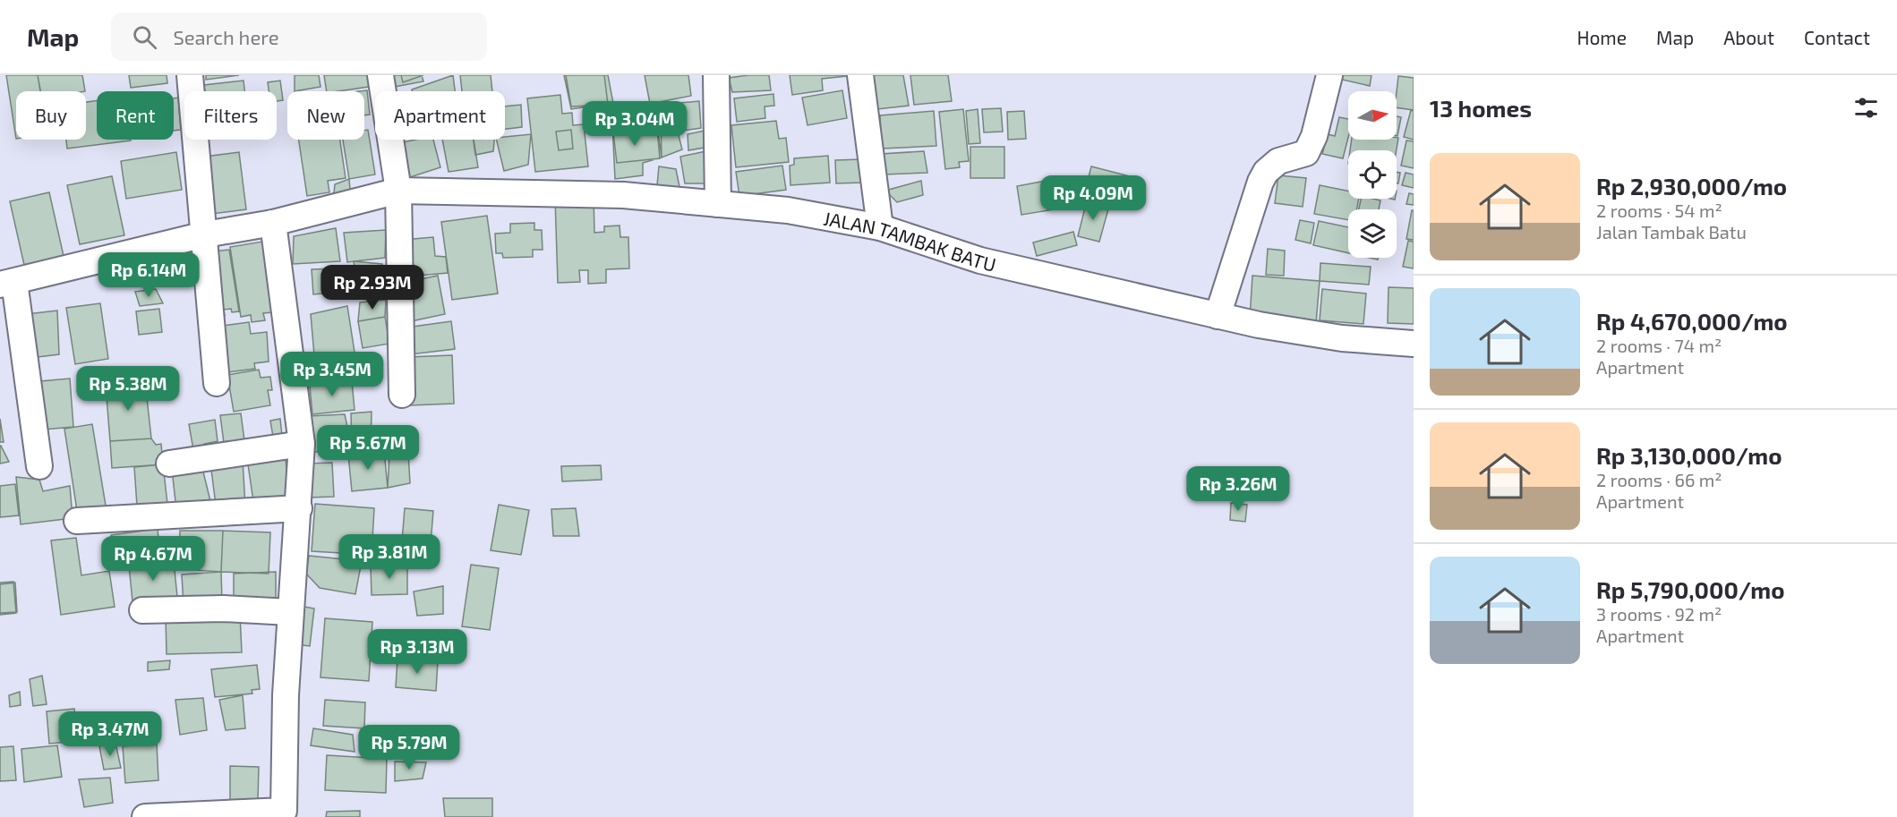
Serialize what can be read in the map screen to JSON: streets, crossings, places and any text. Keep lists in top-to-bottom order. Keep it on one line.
{"streets":{"street":["JALAN TAMBAK BATU"]},"north":"right","page":{"header":"Map","search":"Search here","nav":["Home","Map","About","Contact"],"heading":"13 homes","chip":["Buy","Rent","Filters","New","Apartment"],"price":["Rp 3.04M","Rp 4.09M","Rp 6.14M","Rp 2.93M","Rp 3.45M","Rp 5.38M","Rp 5.67M","Rp 3.26M","Rp 3.81M","Rp 4.67M","Rp 3.13M","Rp 3.47M","Rp 5.79M"],"list":[{"name":"Rp 2,930,000/mo","note":"2 rooms · 54 m² · Jalan Tambak Batu"},{"name":"Rp 4,670,000/mo","note":"2 rooms · 74 m² · Apartment"},{"name":"Rp 3,130,000/mo","note":"2 rooms · 66 m² · Apartment"},{"name":"Rp 5,790,000/mo","note":"3 rooms · 92 m² · Apartment"}]}}
